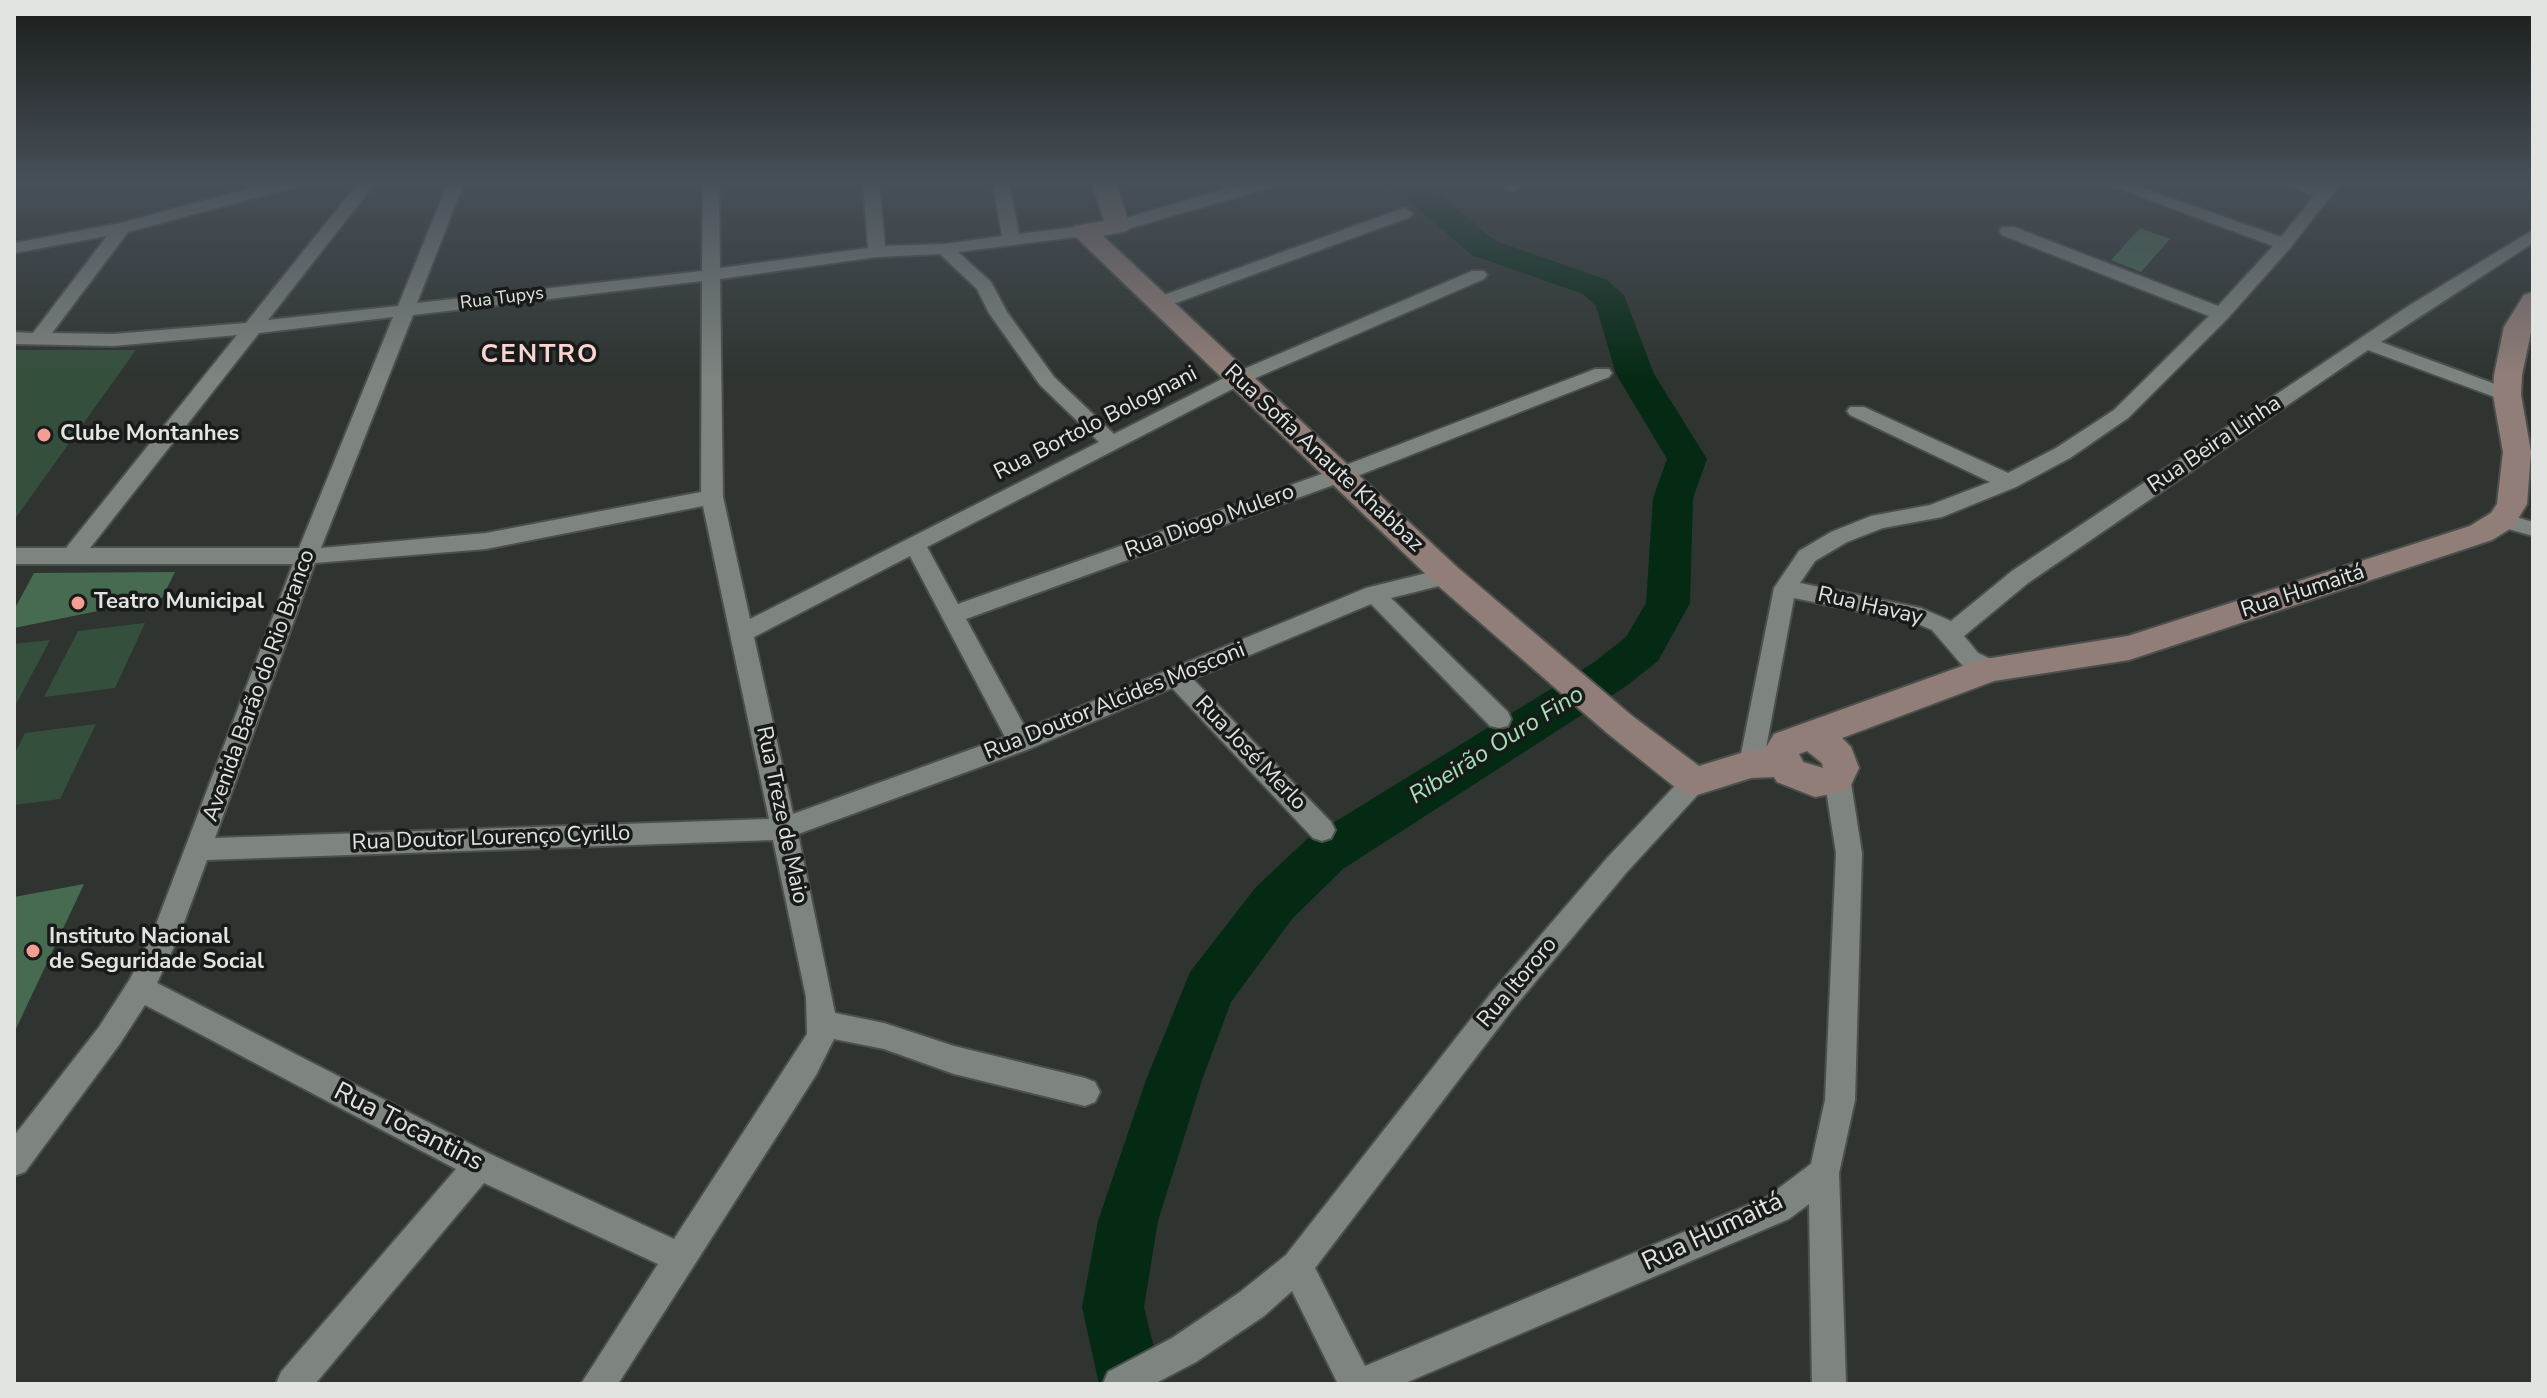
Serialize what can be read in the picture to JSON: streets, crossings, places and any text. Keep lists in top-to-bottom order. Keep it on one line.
{"streets":{"street":["Rua Tupys","Rua Bortolo Bolognani","Rua Beira Linha","Rua Sofia Anaute Khabbaz","Rua Diogo Mulero","Rua Humaitá","Rua Havay","Avenida Barão do Rio Branco","Rua Doutor Alcides Mosconi","Rua José Merlo","Rua Treze de Maio","Rua Doutor Lourenço Cyrillo","Rua Itororo","Rua Tocantins"]},"crossings":[["Rua Tupys","Avenida Barão do Rio Branco"],["Rua Tupys","Rua Treze de Maio"],["Rua Bortolo Bolognani","Rua Sofia Anaute Khabbaz"],["Rua Bortolo Bolognani","Rua Treze de Maio"],["Rua Beira Linha","Rua Havay"],["Rua Sofia Anaute Khabbaz","Rua Diogo Mulero"],["Rua Sofia Anaute Khabbaz","Rua Doutor Alcides Mosconi"],["Rua Sofia Anaute Khabbaz","Rua Itororo"],["Rua Humaitá","Rua Itororo"],["Avenida Barão do Rio Branco","Rua Doutor Lourenço Cyrillo"],["Avenida Barão do Rio Branco","Rua Tocantins"],["Rua Doutor Alcides Mosconi","Rua José Merlo"],["Rua Doutor Alcides Mosconi","Rua Treze de Maio"],["Rua Doutor Alcides Mosconi","Rua Doutor Lourenço Cyrillo"],["Rua Treze de Maio","Rua Doutor Lourenço Cyrillo"],["Rua Treze de Maio","Rua Tocantins"]],"districts":["CENTRO"],"water":["Ribeirão Ouro Fino"],"places":["Clube Montanhes","Teatro Municipal","Instituto Nacional de Seguridade Social"]}
